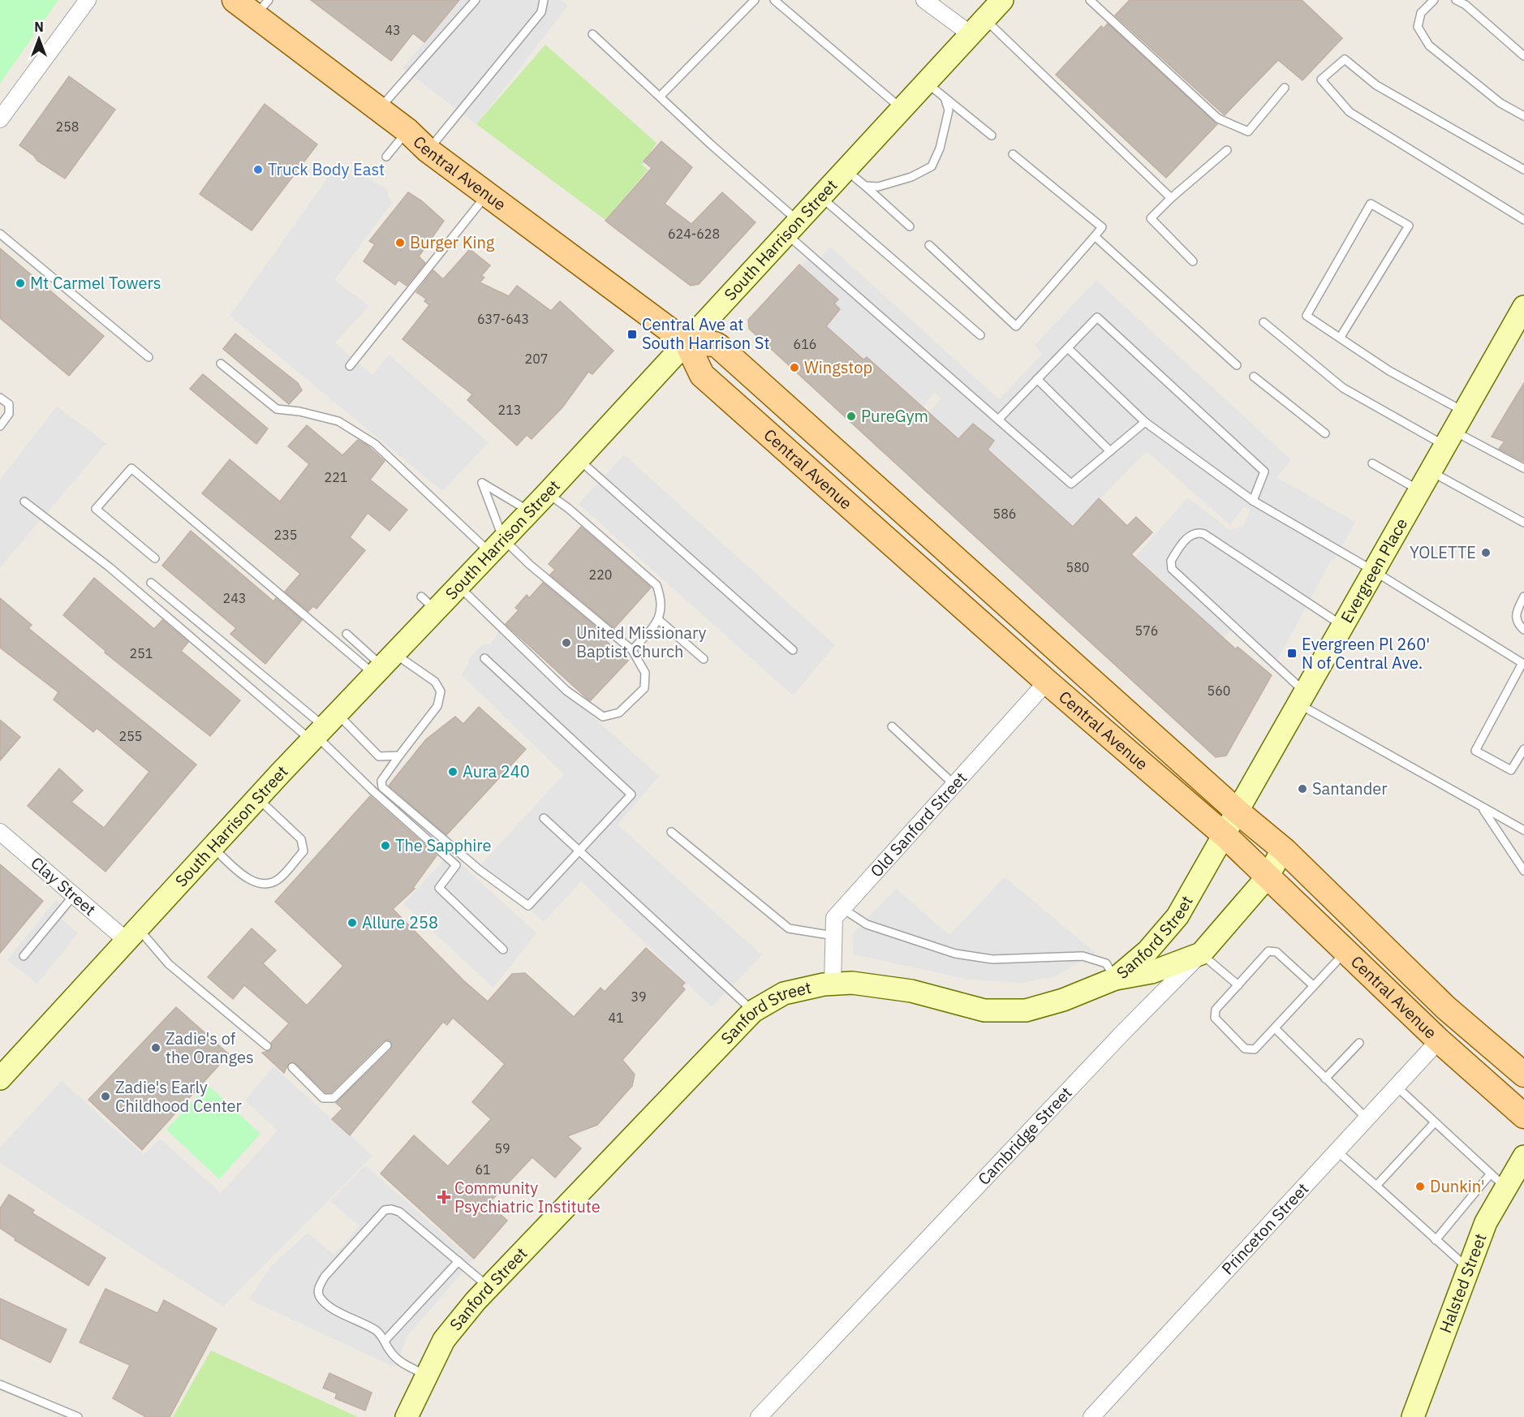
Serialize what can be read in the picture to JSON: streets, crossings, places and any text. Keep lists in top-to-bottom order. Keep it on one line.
{"streets":{"main road":["Central Avenue","South Harrison Street","Evergreen Place","Sanford Street","Cambridge Street","Halsted Street"],"street":["Old Sanford Street","Clay Street","Princeton Street"]},"crossings":[["Central Avenue","South Harrison Street"],["Central Avenue","Evergreen Place"],["Central Avenue","Old Sanford Street"],["Central Avenue","Sanford Street"],["Central Avenue","Cambridge Street"],["Central Avenue","Princeton Street"],["South Harrison Street","Clay Street"],["Evergreen Place","Sanford Street"],["Old Sanford Street","Sanford Street"]],"places":{"other":["Truck Body East","Burger King","Mt Carmel Towers","Wingstop","PureGym","YOLETTE","United Missionary Baptist Church","Aura 240","Santander","The Sapphire","Allure 258","Zadie's of the Oranges","Zadie's Early Childhood Center","Dunkin'"],"transit":["Central Ave at South Harrison St","Evergreen Pl 260' N of Central Ave."],"health":["Community Psychiatric Institute"]},"house_numbers":["43","258","624-628","637-643","616","207","213","221","586","235","580","220","243","576","251","560","255","39","41","59","61"],"north":"top"}
